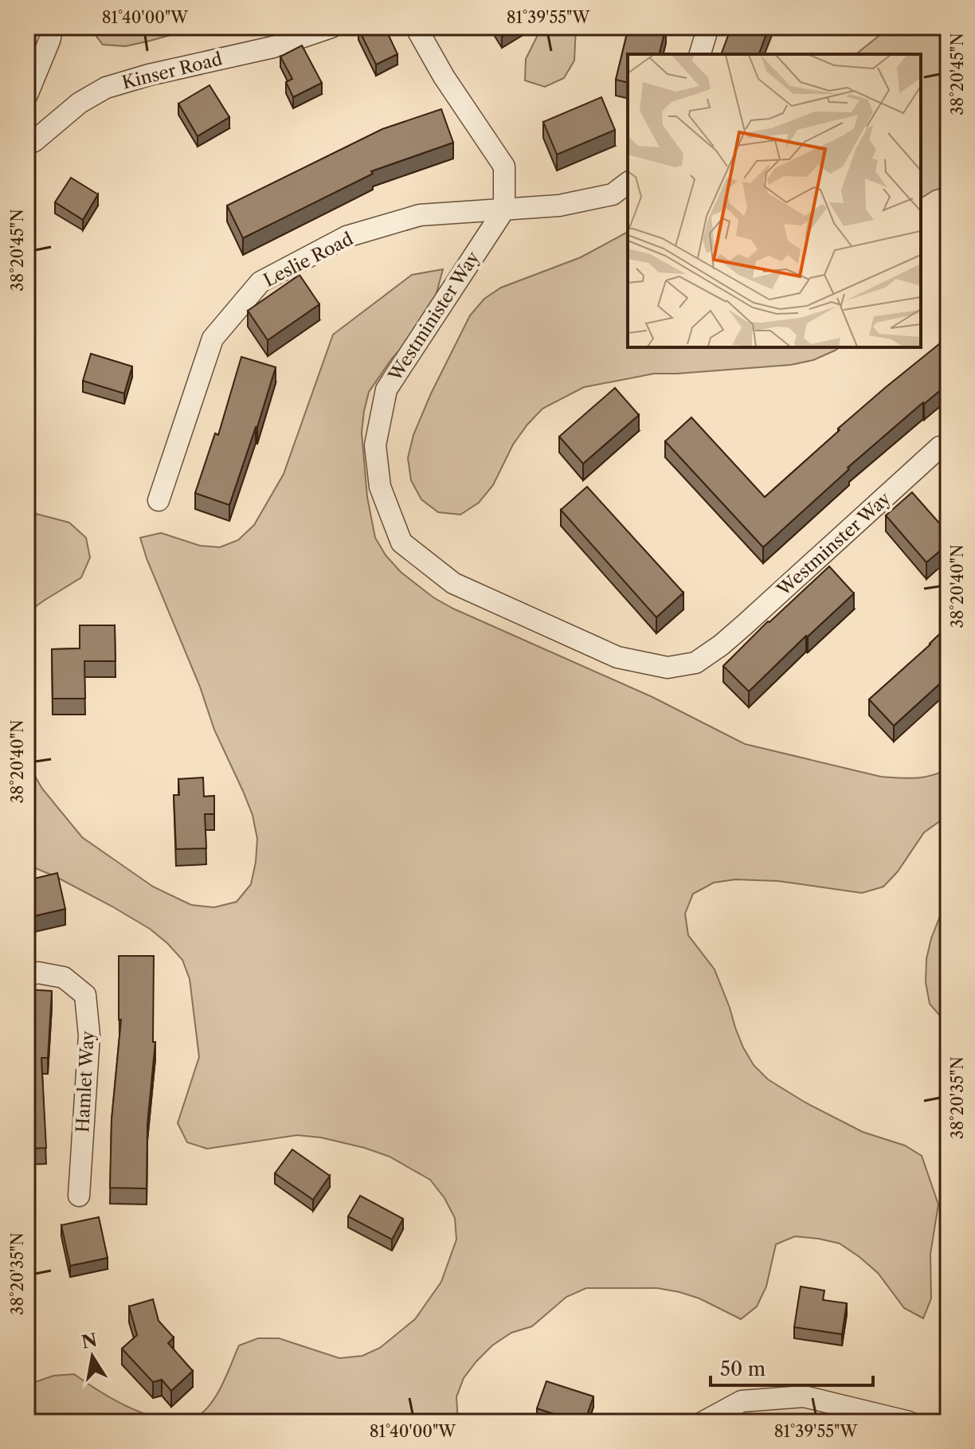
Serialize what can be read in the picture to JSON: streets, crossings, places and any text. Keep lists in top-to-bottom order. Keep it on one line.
{"streets":{"street":["Kinser Road","Leslie Road","Westminister Way","Westminster Way","Hamlet Way"]},"crossings":[["Leslie Road","Westminister Way"],["Westminister Way","Westminster Way"]],"scale_bar":"50 m","north":"top","coordinates":["81°40'00\"W","81°39'55\"W","38°20'45\"N","38°20'40\"N","38°20'35\"N"]}
